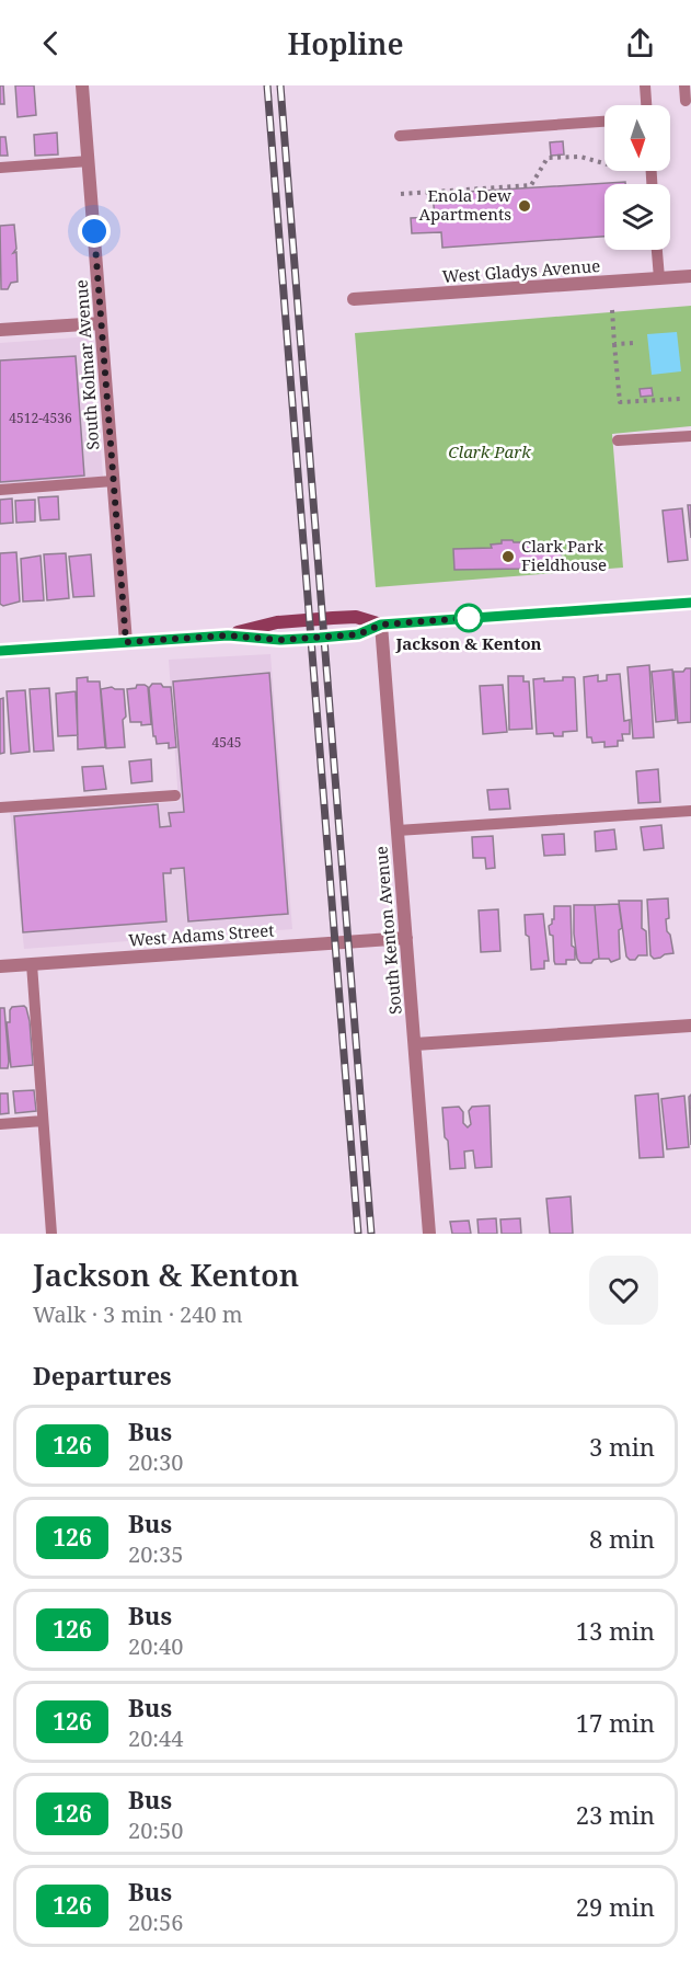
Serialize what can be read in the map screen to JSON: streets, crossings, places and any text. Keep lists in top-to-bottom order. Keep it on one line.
{"streets":{"street":["West Gladys Avenue","South Kolmar Avenue","South Kenton Avenue","West Adams Street"]},"crossings":[["South Kenton Avenue","West Adams Street"]],"parks":["Clark Park"],"places":["Enola Dew Apartments","Clark Park Fieldhouse","Jackson & Kenton"],"lines":["bus line 126"],"house_numbers":["4512-4536","4545"],"north":"bottom","page":{"header":"Hopline","heading":[["Jackson & Kenton","Walk · 3 min · 240 m"],"Departures"],"list":[{"mark":"126","name":"Bus","note":"20:30","value":"3 min"},{"mark":"126","name":"Bus","note":"20:35","value":"8 min"},{"mark":"126","name":"Bus","note":"20:40","value":"13 min"},{"mark":"126","name":"Bus","note":"20:44","value":"17 min"},{"mark":"126","name":"Bus","note":"20:50","value":"23 min"},{"mark":"126","name":"Bus","note":"20:56","value":"29 min"}]}}
